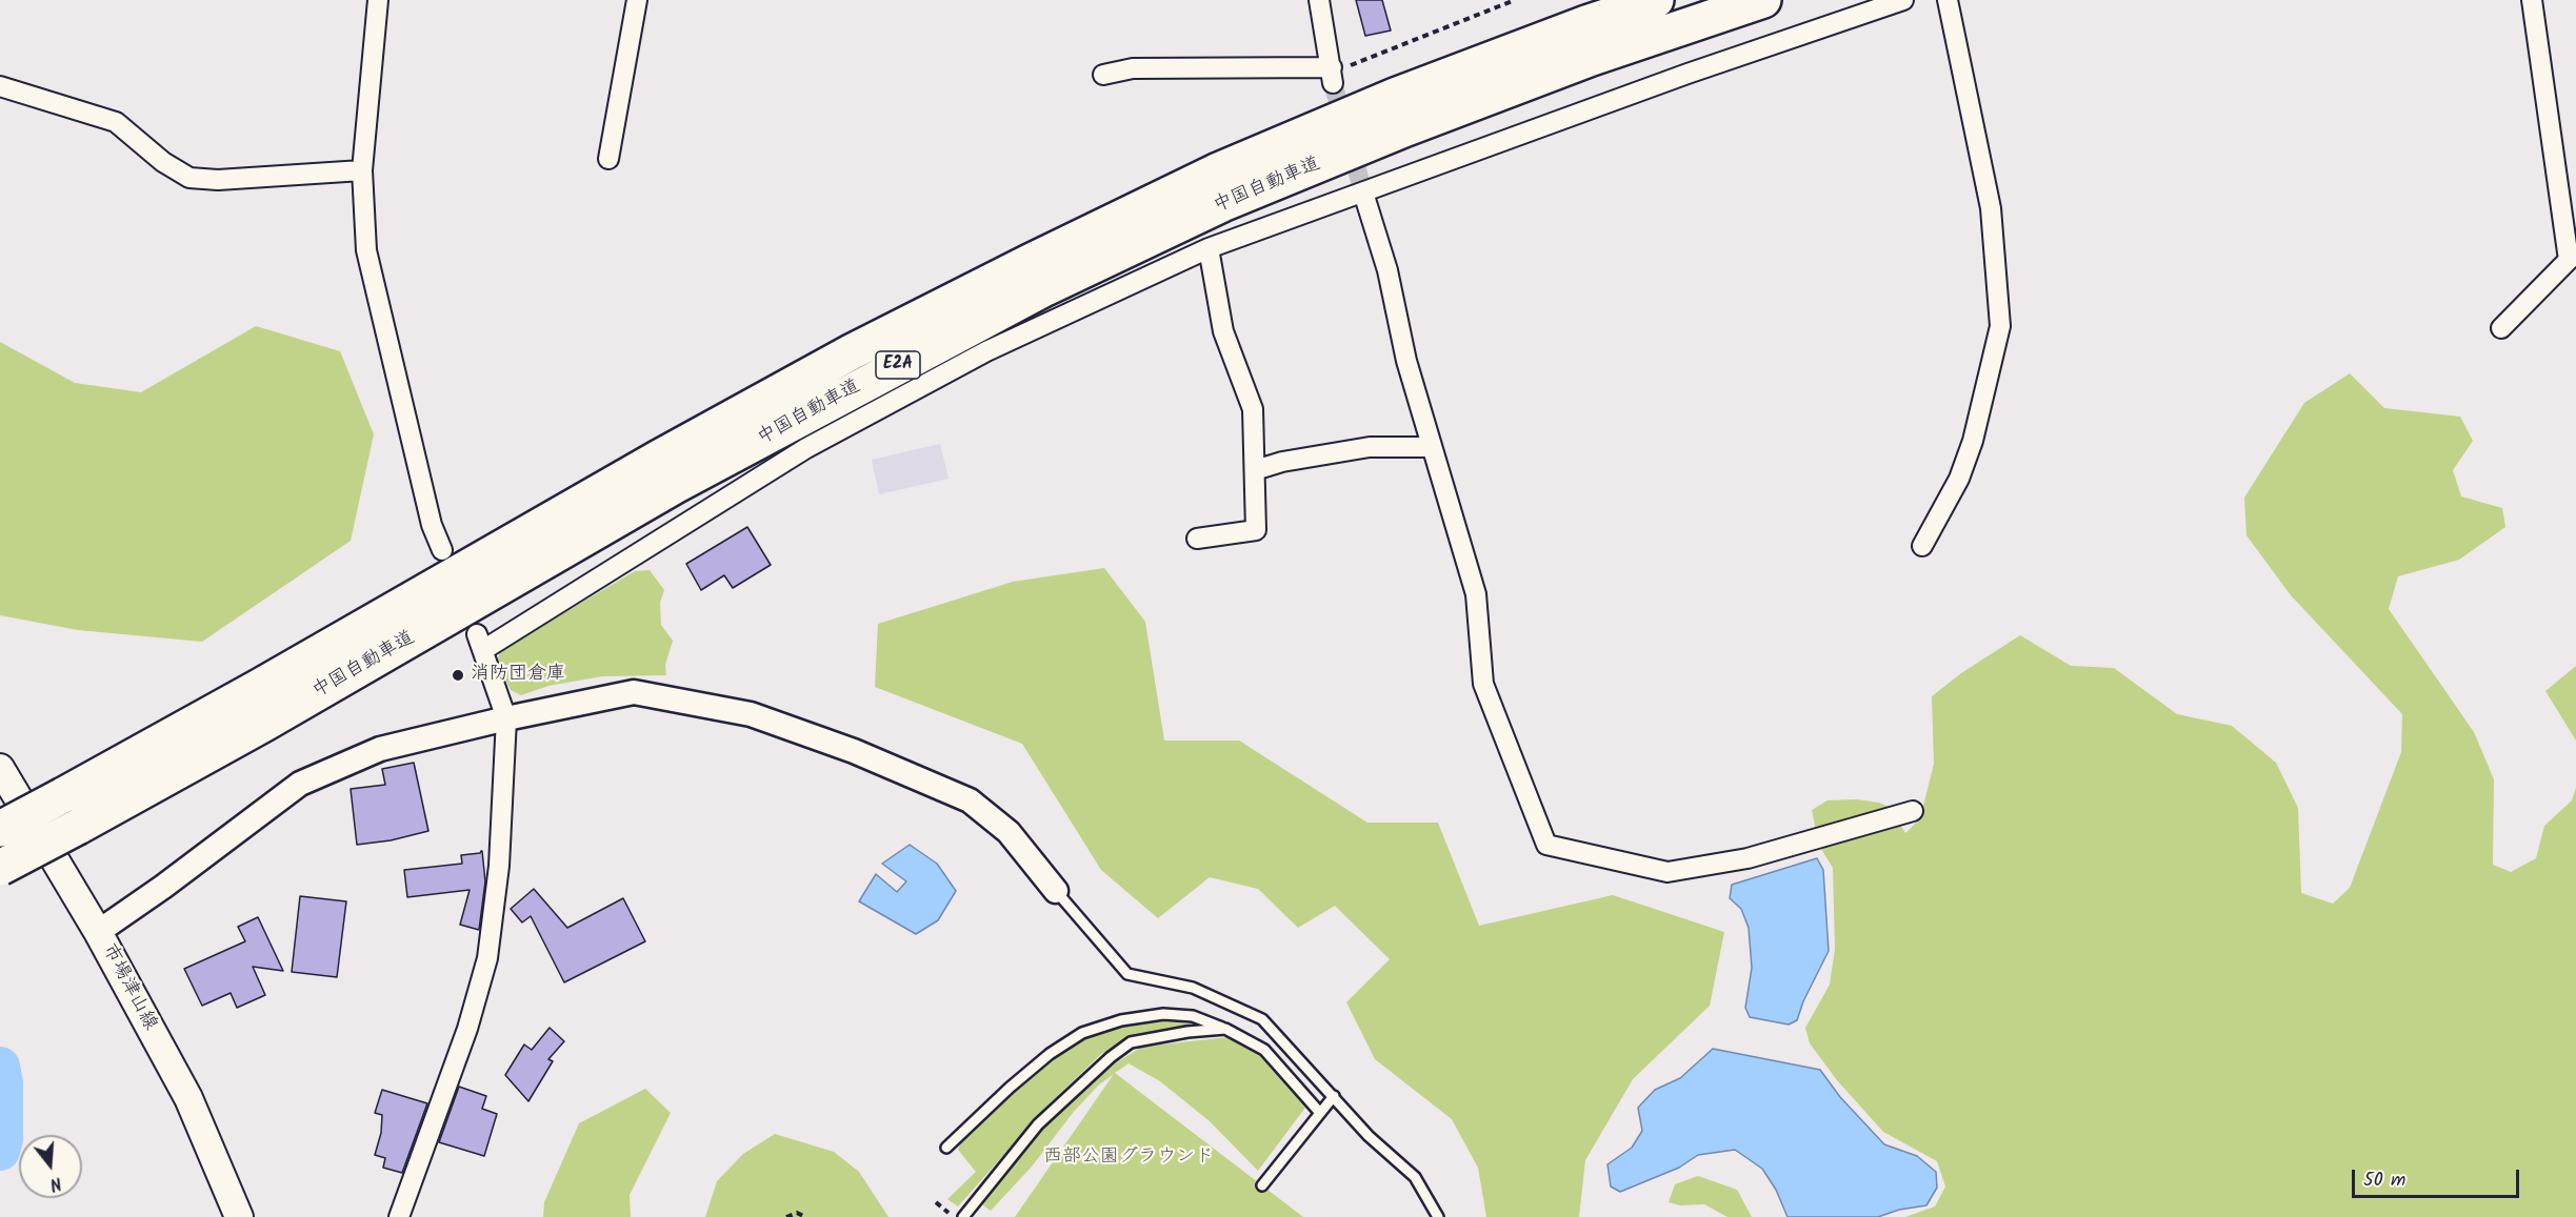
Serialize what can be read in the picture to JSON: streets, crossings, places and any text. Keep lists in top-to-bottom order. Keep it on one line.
{"streets":{"highway":["中国自動車道","E2A"],"main road":["市場津山線"]},"parks":["西部公園グラウンド"],"places":["消防団倉庫"],"scale_bar":"50 m","north":"bottom"}
